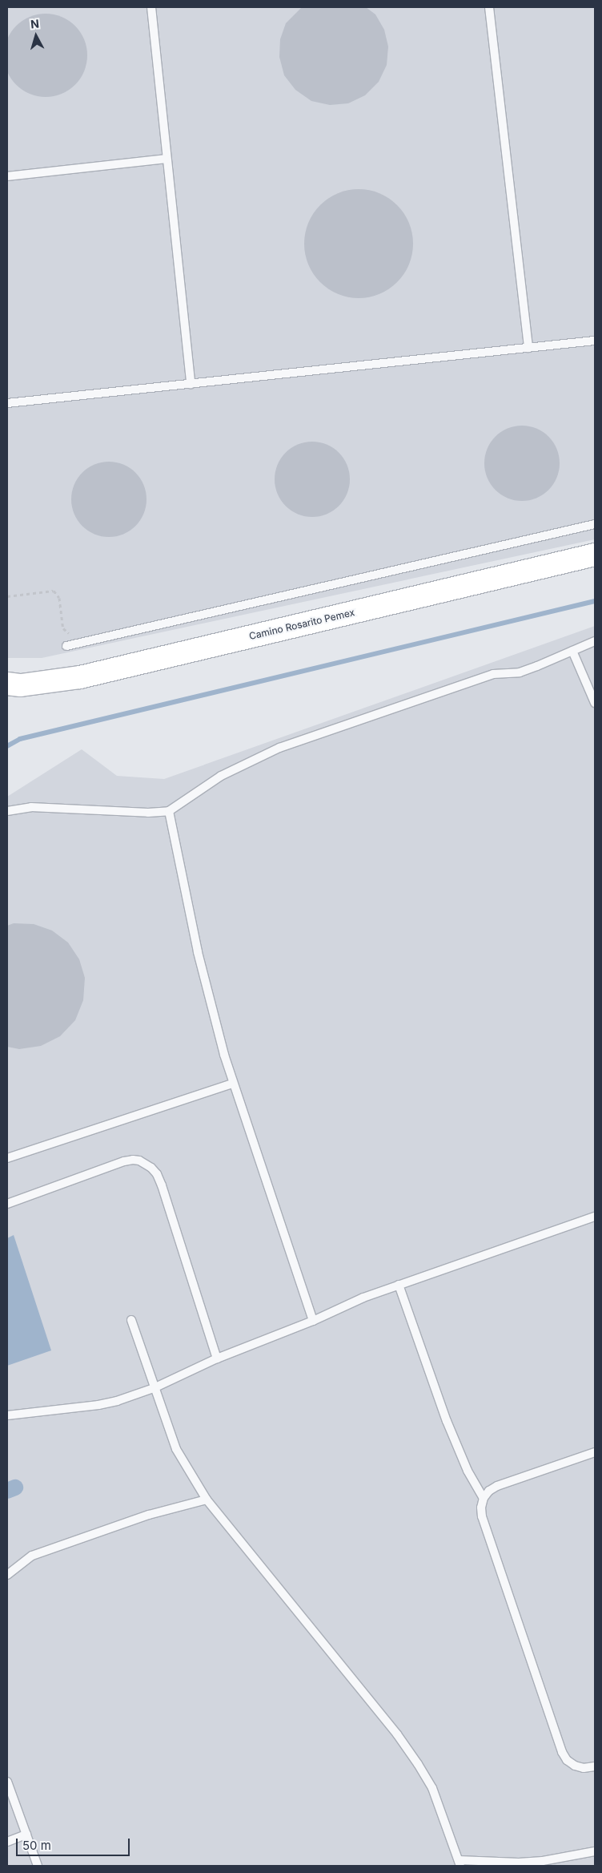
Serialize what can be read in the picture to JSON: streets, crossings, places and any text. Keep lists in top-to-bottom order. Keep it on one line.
{"streets":{"street":["Camino Rosarito Pemex"]},"scale_bar":"50 m","north":"top"}
